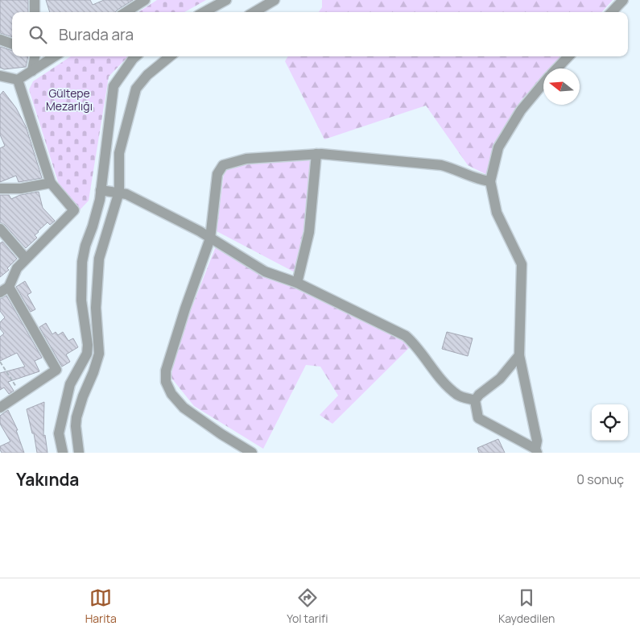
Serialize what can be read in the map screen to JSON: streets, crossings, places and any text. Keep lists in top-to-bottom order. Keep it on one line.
{"parks":["Gültepe Mezarlığı"],"north":"left","page":{"search":"Burada ara","heading":["Yakında","0 sonuç"],"nav":["Harita","Yol tarifi","Kaydedilen"]}}
